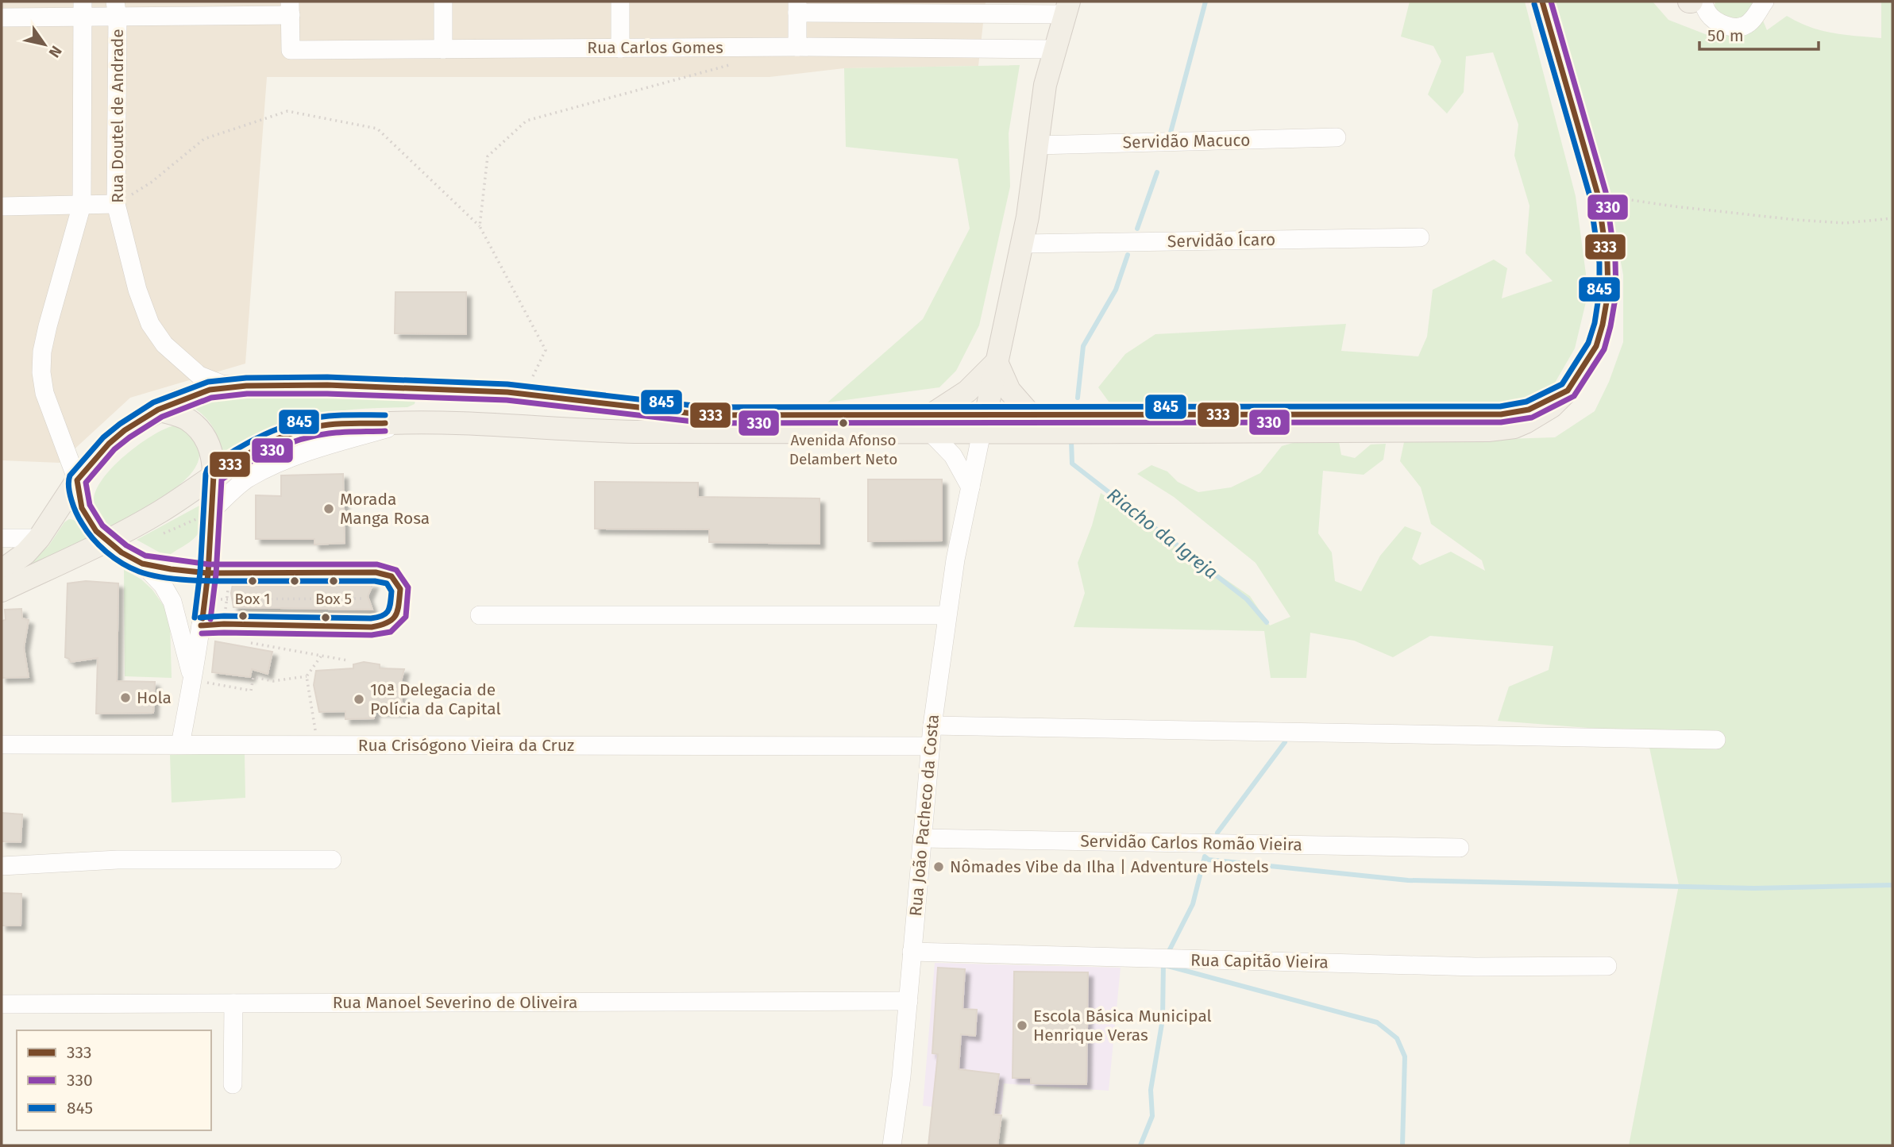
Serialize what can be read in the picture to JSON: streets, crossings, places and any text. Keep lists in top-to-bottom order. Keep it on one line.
{"streets":{"street":["Rua Carlos Gomes","Rua Doutel de Andrade","Servidão Macuco","Servidão Ícaro","Rua Crisógono Vieira da Cruz","Rua João Pacheco da Costa","Servidão Carlos Romão Vieira","Rua Capitão Vieira","Rua Manoel Severino de Oliveira"]},"crossings":[["Rua Crisógono Vieira da Cruz","Rua João Pacheco da Costa"],["Rua João Pacheco da Costa","Servidão Carlos Romão Vieira"],["Rua João Pacheco da Costa","Rua Capitão Vieira"],["Rua João Pacheco da Costa","Rua Manoel Severino de Oliveira"]],"water":["Riacho da Igreja"],"places":["Avenida Afonso Delambert Neto","Morada Manga Rosa","Box 1","Box 5","Hola","10ª Delegacia de Polícia da Capital","Nômades Vibe da Ilha | Adventure Hostels","Escola Básica Municipal Henrique Veras"],"lines":["transit line 333","transit line 330","transit line 845"],"legend":["333","330","845"],"scale_bar":"50 m","north":"bottom right"}
